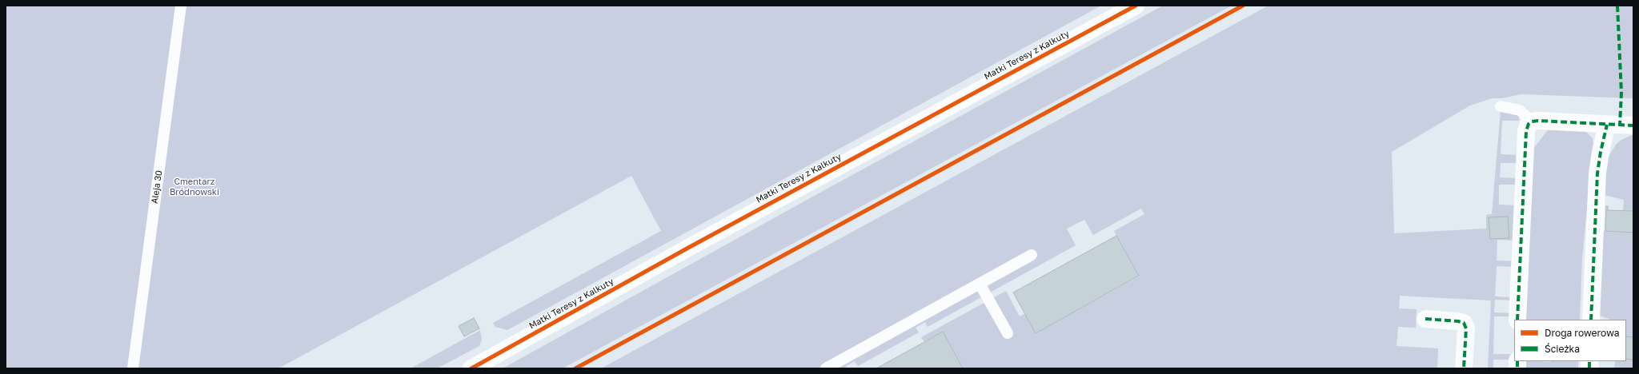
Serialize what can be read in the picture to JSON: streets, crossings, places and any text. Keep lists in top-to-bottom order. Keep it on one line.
{"streets":{"street":["Matki Teresy z Kalkuty"],"lane":["Aleja 30"]},"parks":["Cmentarz Bródnowski"],"legend":["Droga rowerowa","Ścieżka"]}
